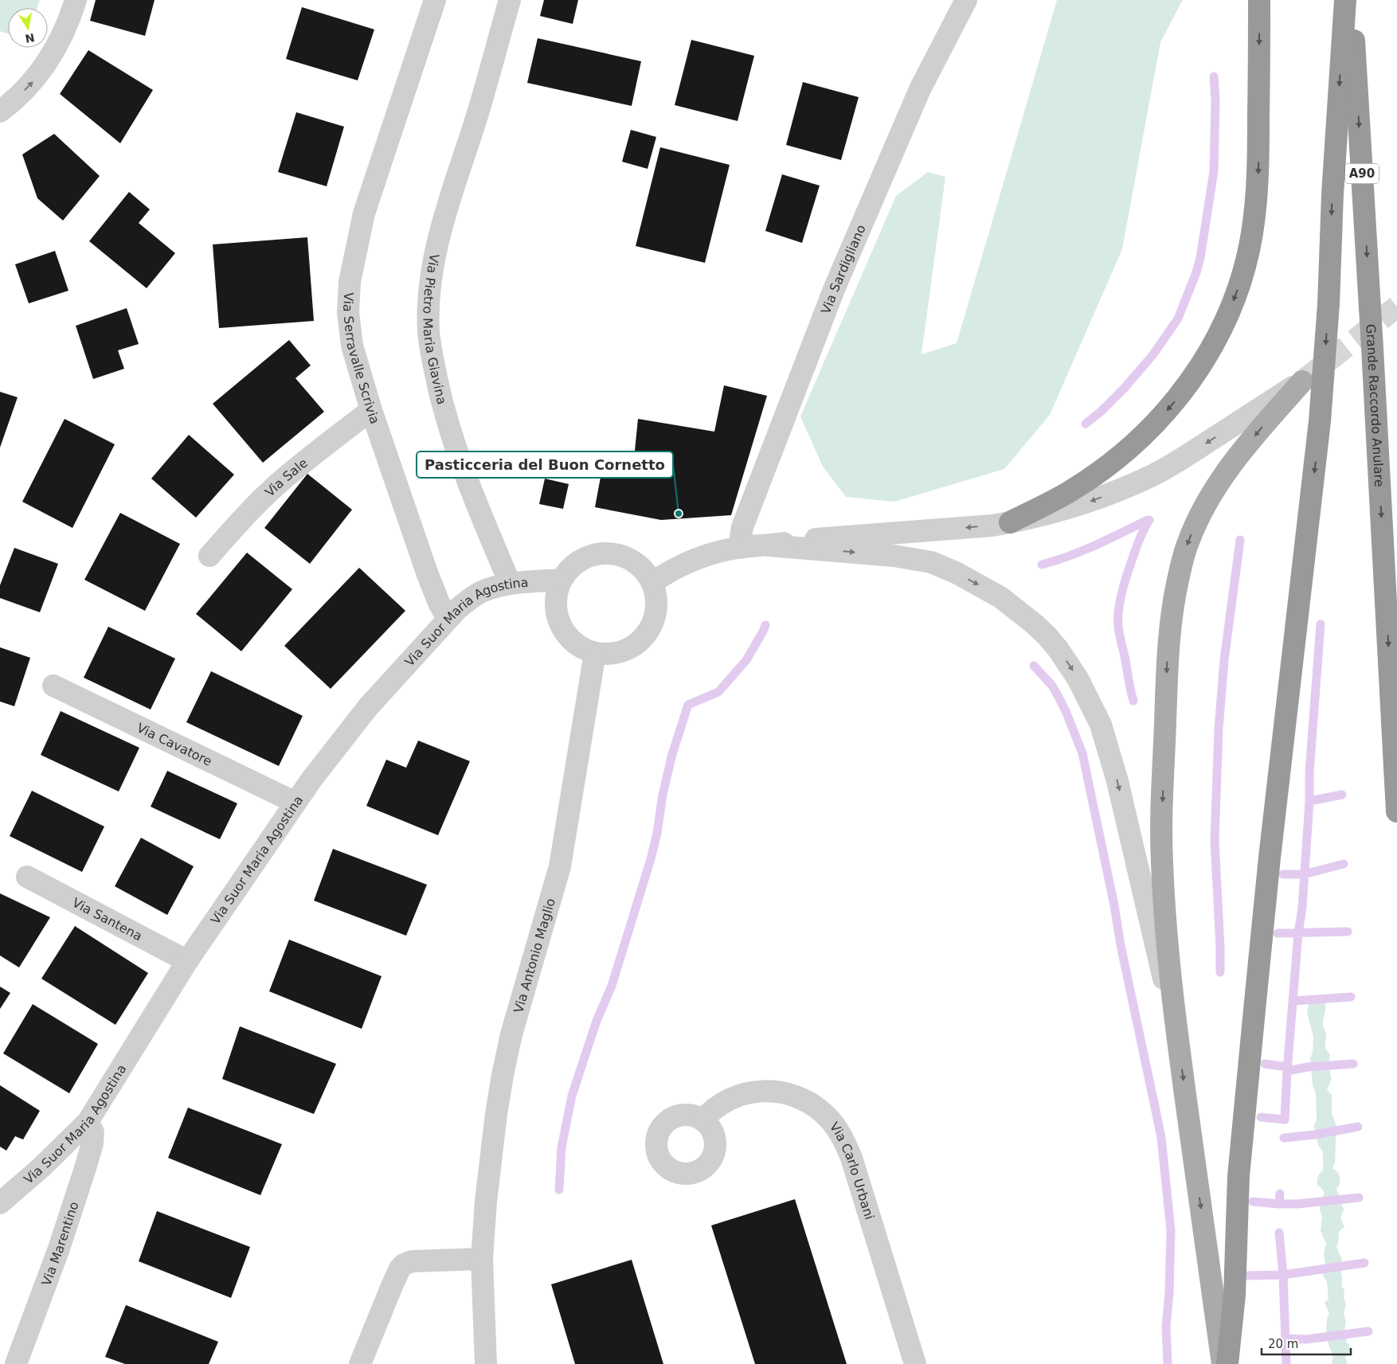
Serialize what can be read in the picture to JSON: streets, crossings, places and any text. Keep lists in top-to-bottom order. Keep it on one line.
{"streets":{"highway":["A90","Grande Raccordo Anulare"],"street":["Via Sardigliano","Via Pietro Maria Giavina","Via Serravalle Scrivia","Via Sale","Via Suor Maria Agostina","Via Cavatore","Via Santena","Via Antonio Maglio","Via Carlo Urbani","Via Marentino"]},"crossings":[["Via Pietro Maria Giavina","Via Suor Maria Agostina"],["Via Serravalle Scrivia","Via Sale"],["Via Serravalle Scrivia","Via Suor Maria Agostina"],["Via Suor Maria Agostina","Via Cavatore"],["Via Suor Maria Agostina","Via Santena"],["Via Suor Maria Agostina","Via Antonio Maglio"],["Via Suor Maria Agostina","Via Marentino"]],"places":["Pasticceria del Buon Cornetto"],"scale_bar":"20 m","north":"bottom"}
